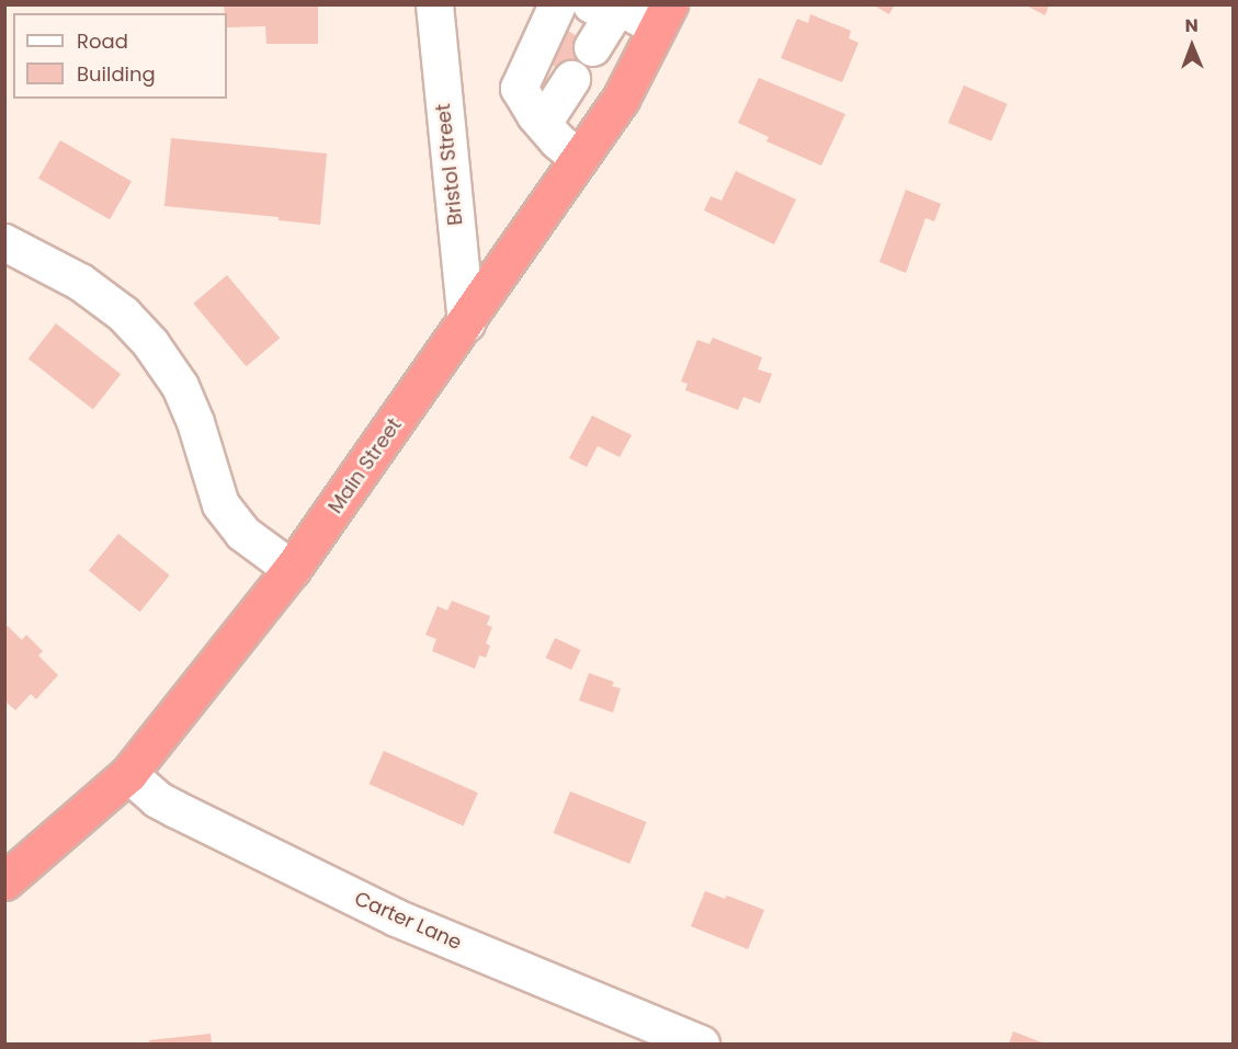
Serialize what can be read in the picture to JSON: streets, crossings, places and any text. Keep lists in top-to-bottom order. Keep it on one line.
{"streets":{"highway":["Main Street"],"street":["Bristol Street","Carter Lane"]},"crossings":[["Bristol Street","Main Street"],["Main Street","Carter Lane"]],"legend":["Road","Building"],"north":"top"}
